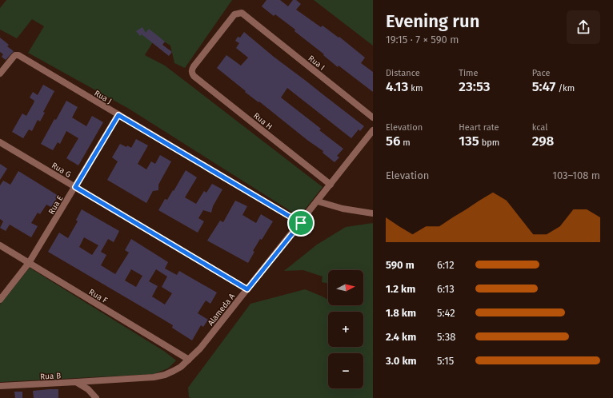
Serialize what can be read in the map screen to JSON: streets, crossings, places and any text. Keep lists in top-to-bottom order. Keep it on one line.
{"streets":{"street":["Rua I","Rua J","Rua H","Rua G","Rua E","Rua F","Alameda A","Rua B"]},"crossings":[["Rua I","Rua H"],["Rua J","Rua E"],["Rua J","Alameda A"],["Rua H","Alameda A"],["Rua G","Rua E"],["Rua G","Alameda A"],["Rua E","Rua F"],["Rua F","Alameda A"],["Alameda A","Rua B"]],"north":"right","page":{"heading":["Evening run","19:15 · 7 × 590 m"],"stats":[["Distance","4.13 km"],["Time","23:53"],["Pace","5:47 /km"],["Elevation","56 m"],["Heart rate","135 bpm"],["kcal","298"]],"chart":["Elevation","103–108 m"],"list":[{"name":"590 m","note":"6:12"},{"name":"1.2 km","note":"6:13"},{"name":"1.8 km","note":"5:42"},{"name":"2.4 km","note":"5:38"},{"name":"3.0 km","note":"5:15"}],"map_buttons":["+","−"]}}
